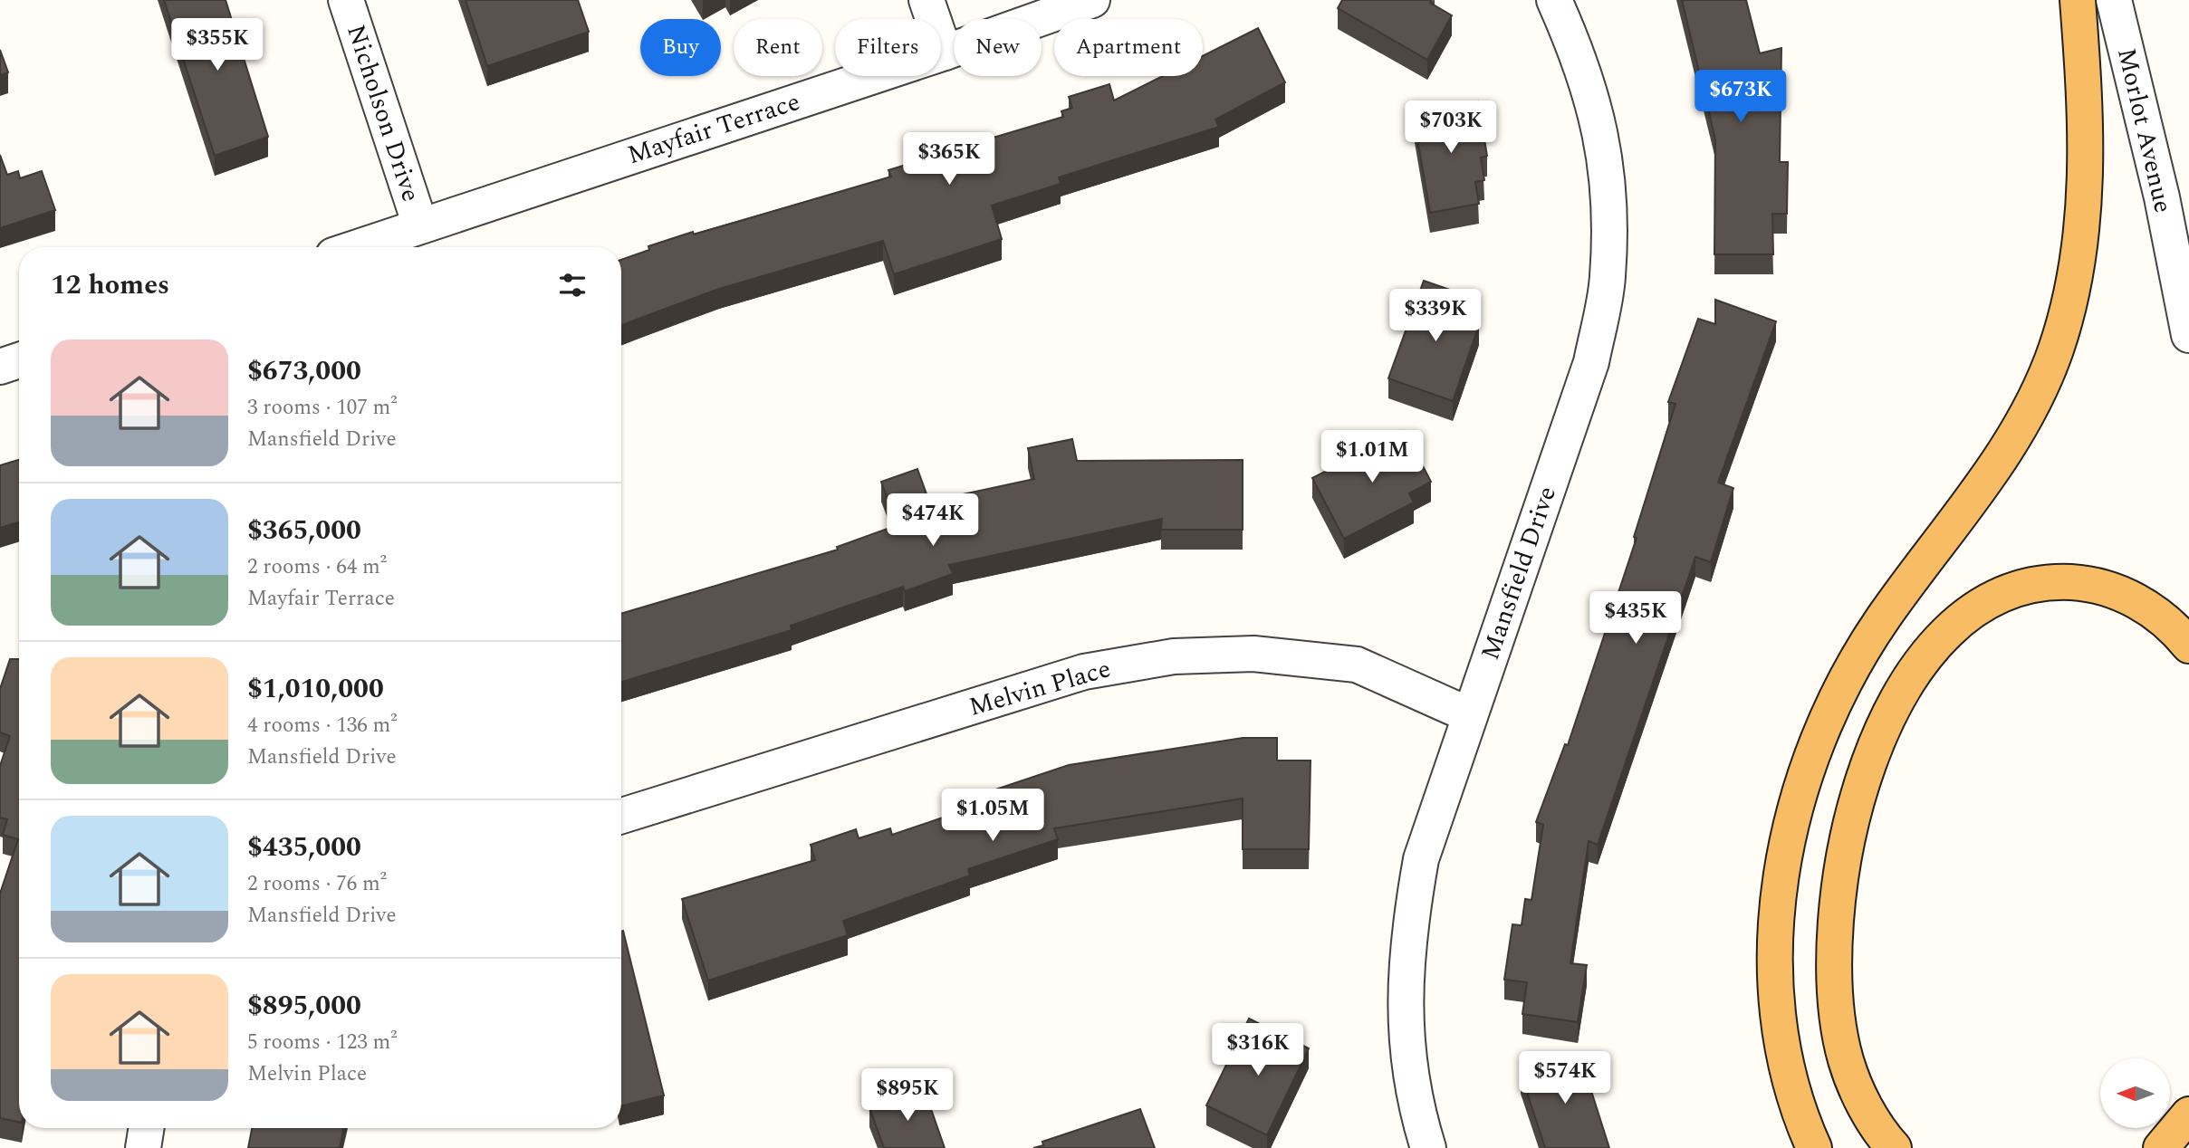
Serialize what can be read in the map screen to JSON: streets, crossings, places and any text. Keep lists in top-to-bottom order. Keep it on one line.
{"streets":{"street":["Nicholson Drive","Mayfair Terrace","Morlot Avenue","Mansfield Drive","Melvin Place"]},"crossings":[["Nicholson Drive","Mayfair Terrace"],["Mansfield Drive","Melvin Place"]],"north":"left","page":{"price":["$355K","$673K","$703K","$365K","$339K","$1.01M","$474K","$435K","$1.05M","$316K","$574K","$895K"],"chip":["Buy","Rent","Filters","New","Apartment"],"heading":"12 homes","list":[{"name":"$673,000","note":"3 rooms · 107 m² · Mansfield Drive"},{"name":"$365,000","note":"2 rooms · 64 m² · Mayfair Terrace"},{"name":"$1,010,000","note":"4 rooms · 136 m² · Mansfield Drive"},{"name":"$435,000","note":"2 rooms · 76 m² · Mansfield Drive"},{"name":"$895,000","note":"5 rooms · 123 m² · Melvin Place"}]}}
